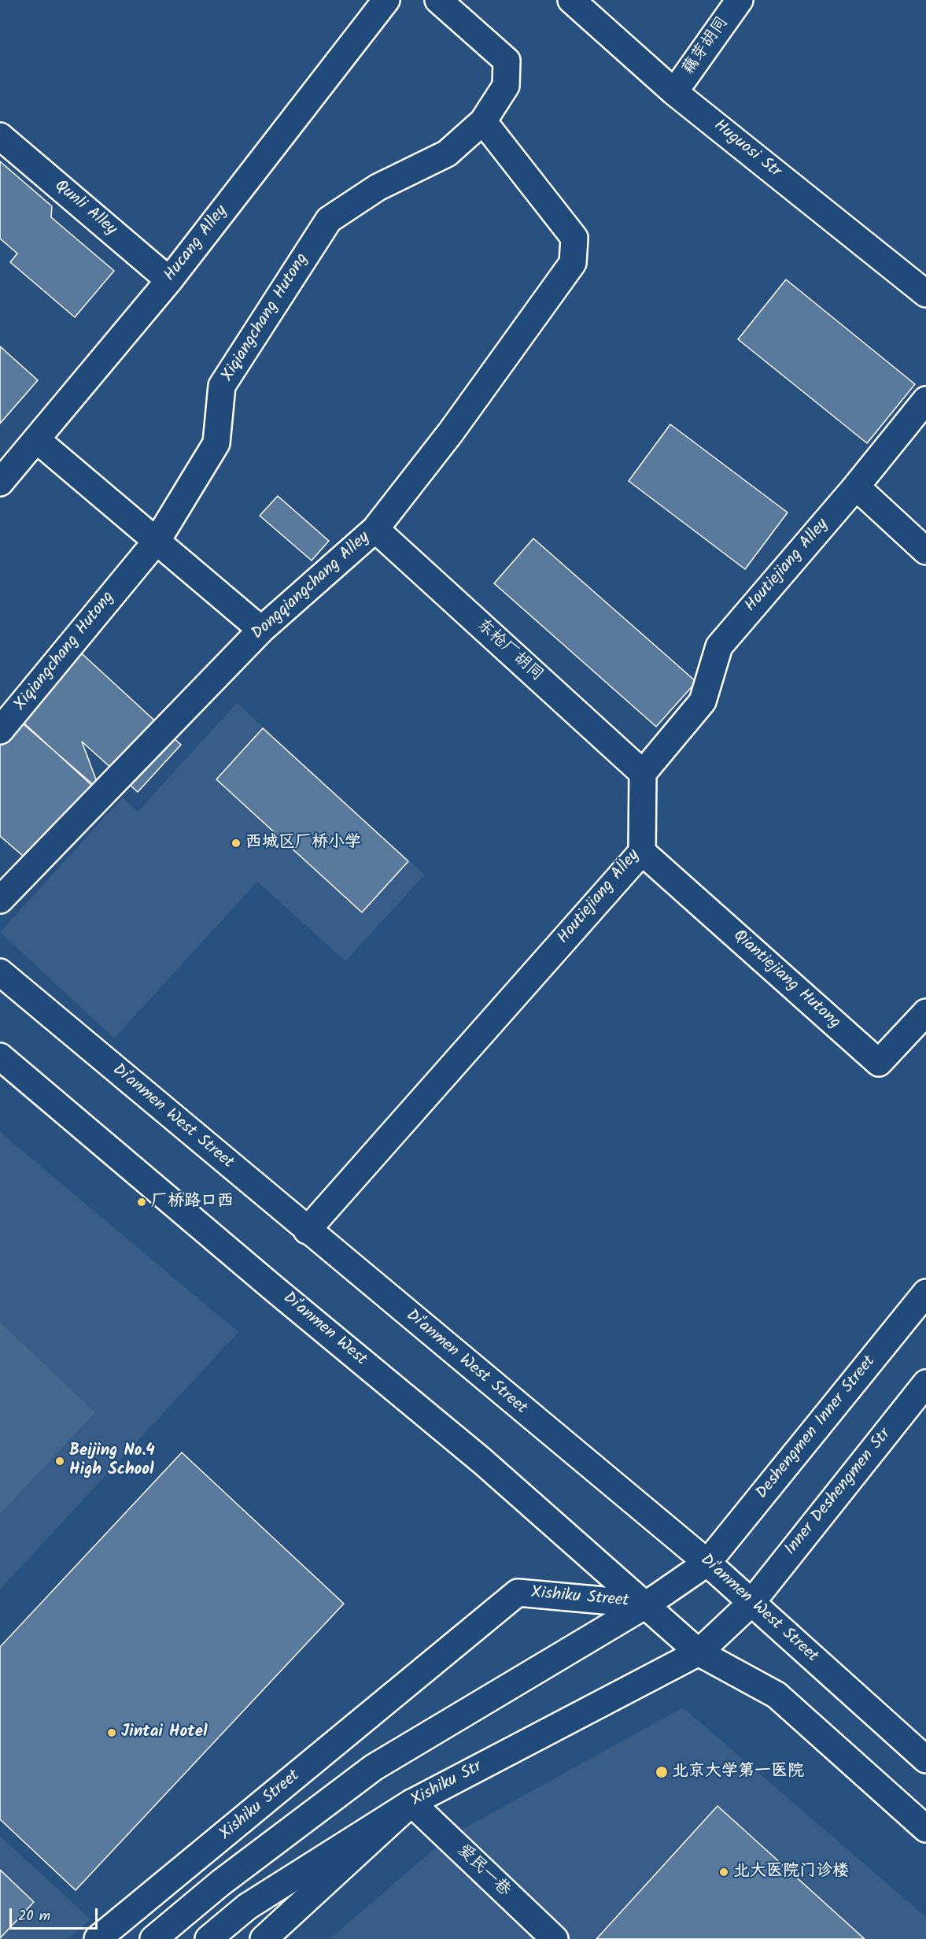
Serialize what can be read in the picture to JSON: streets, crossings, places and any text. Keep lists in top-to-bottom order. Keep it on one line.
{"streets":{"main road":["藕芽胡同","Huguosi Str","Qunli Alley","Hucang Alley","Xiqiangchang Hutong","Houtiejiang Alley","Dongqiangchang Alley","东枪厂胡同","Qiantiejiang Hutong","Di'anmen West Street","Di'anmen West","Deshengmen Inner Street","Inner Deshengmen Str","Xishiku Street","Xishiku Str","爱民一巷"]},"crossings":[["藕芽胡同","Huguosi Str"],["Qunli Alley","Hucang Alley"],["Xiqiangchang Hutong","Dongqiangchang Alley"],["Houtiejiang Alley","东枪厂胡同"],["Houtiejiang Alley","Qiantiejiang Hutong"],["Houtiejiang Alley","Di'anmen West Street"],["Dongqiangchang Alley","东枪厂胡同"],["Di'anmen West Street","Deshengmen Inner Street"],["Di'anmen West Street","Inner Deshengmen Str"],["Di'anmen West","Deshengmen Inner Street"],["Di'anmen West","Xishiku Street"],["Deshengmen Inner Street","Xishiku Street"],["Inner Deshengmen Str","Xishiku Str"],["Xishiku Str","爱民一巷"]],"places":["西城区厂桥小学","厂桥路口西","Beijing No.4 High School","Jintai Hotel","北京大学第一医院","北大医院门诊楼"],"scale_bar":"20 m"}
